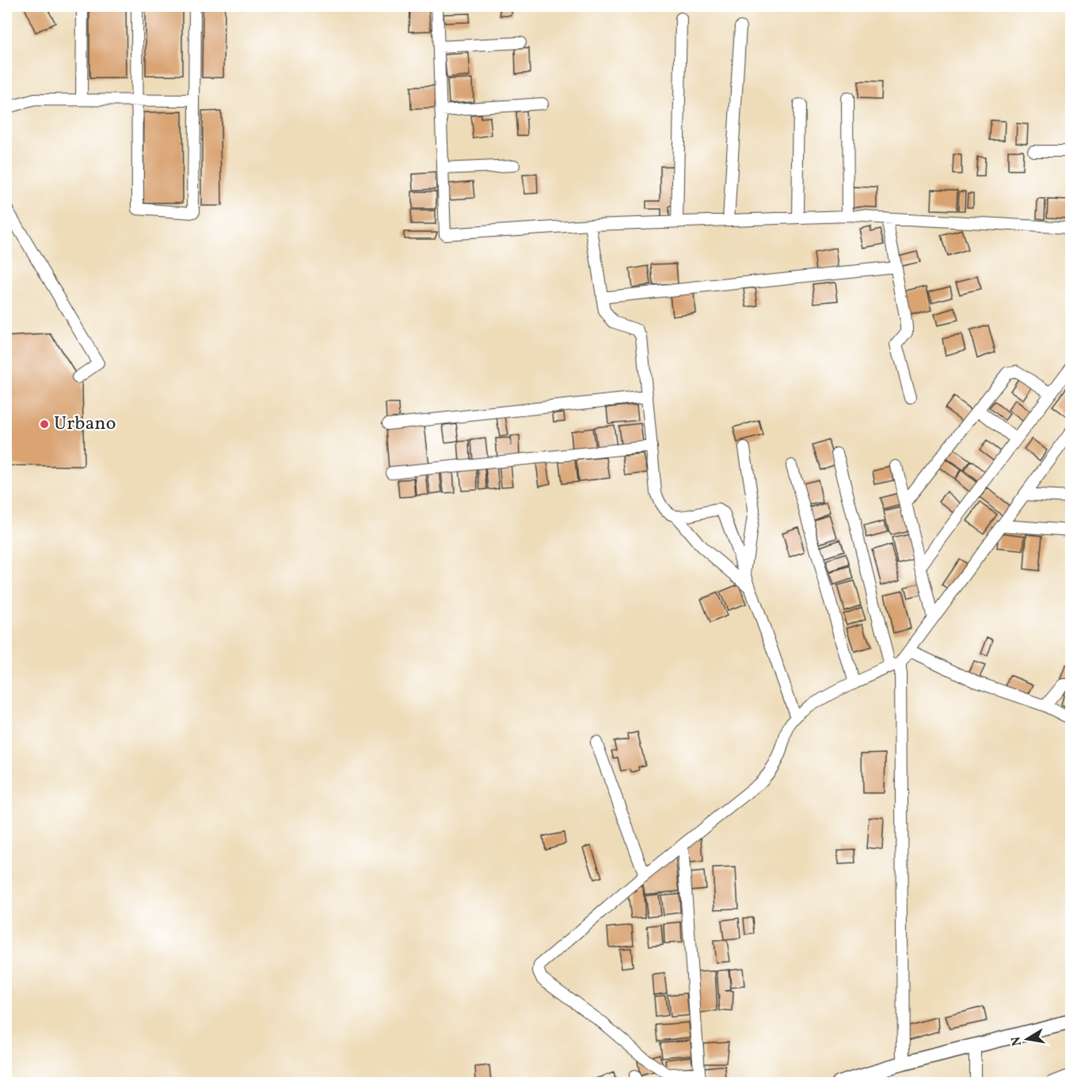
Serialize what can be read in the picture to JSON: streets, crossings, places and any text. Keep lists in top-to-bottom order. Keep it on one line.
{"places":["Urbano"],"north":"left"}
